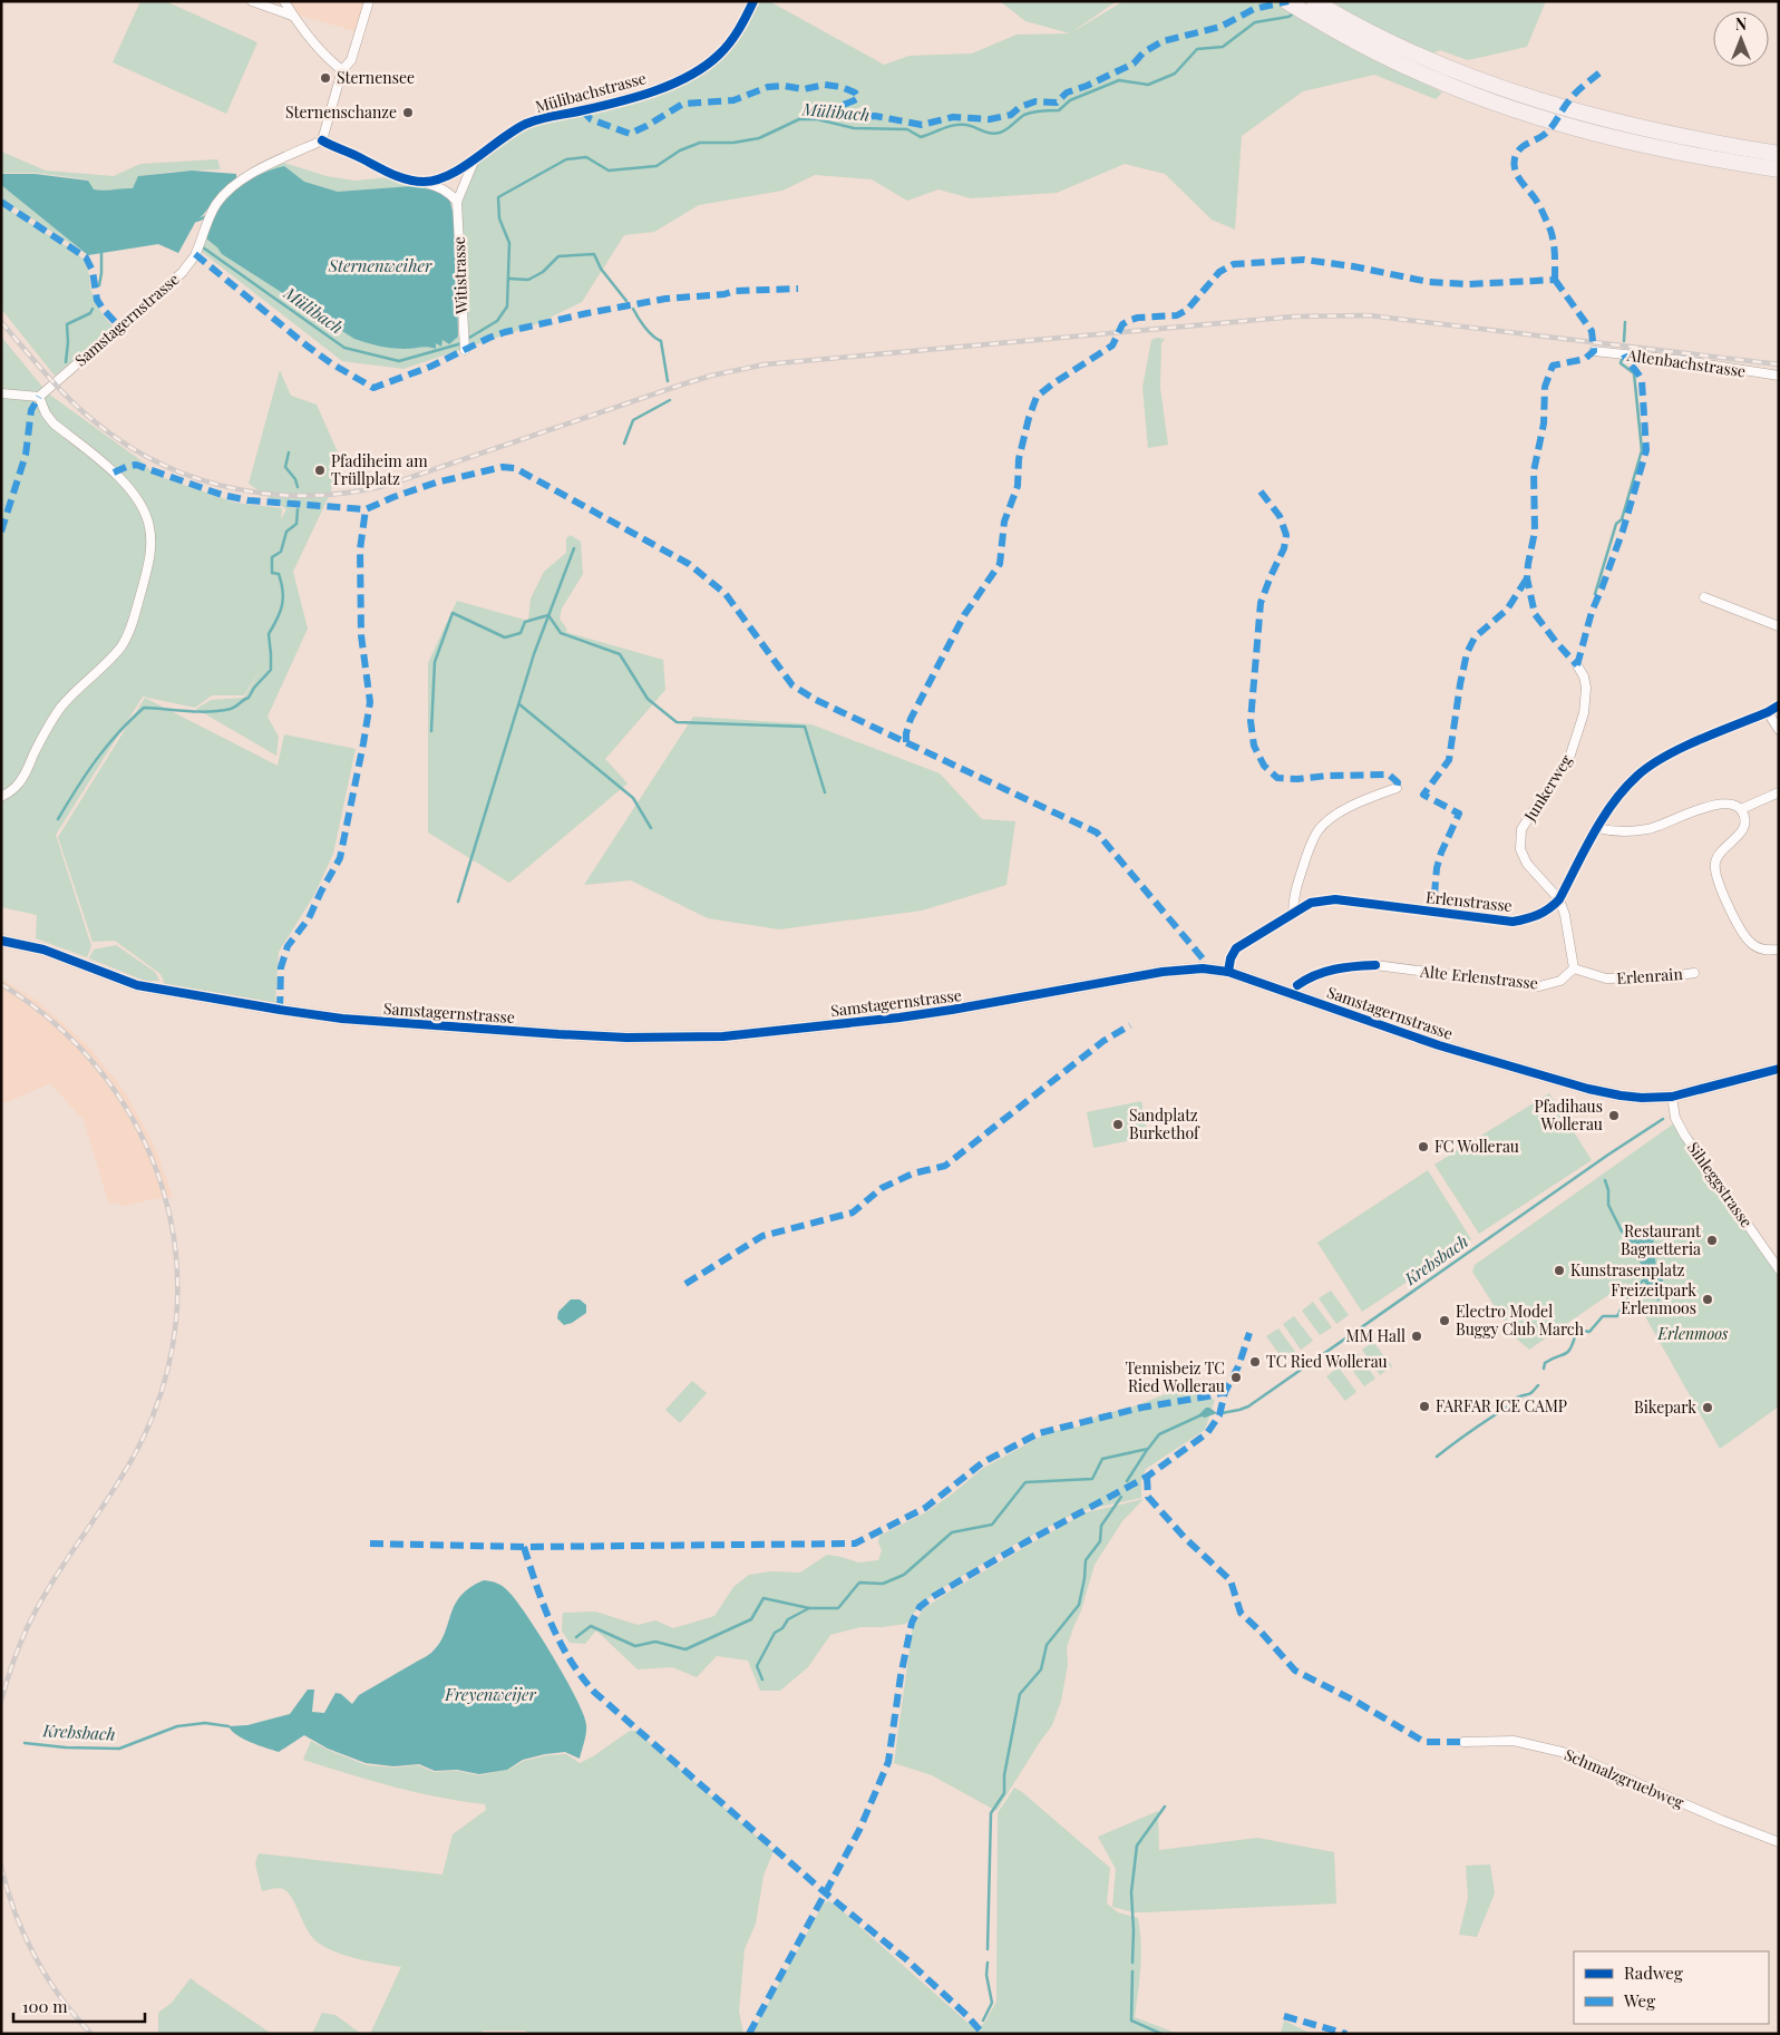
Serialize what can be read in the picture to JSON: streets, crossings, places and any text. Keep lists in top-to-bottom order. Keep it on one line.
{"streets":{"street":["Mülibachstrasse","Witistrasse","Samstagernstrasse","Altenbachstrasse","Junkerweg","Erlenstrasse","Erlenrain","Alte Erlenstrasse","Sihleggstrasse","Schmalzgruebweg"]},"crossings":[["Mülibachstrasse","Witistrasse"],["Samstagernstrasse","Erlenstrasse"],["Samstagernstrasse","Sihleggstrasse"],["Junkerweg","Erlenstrasse"],["Erlenrain","Alte Erlenstrasse"]],"water":["Mülibach","Sternenweiher","Krebsbach","Freyenweijer"],"parks":["Erlenmoos"],"places":["Sternensee","Sternenschanze","Pfadiheim am Trüllplatz","Pfadihaus Wollerau","Sandplatz Burkethof","FC Wollerau","Restaurant Baguetteria","Kunstrasenplatz","Freizeitpark Erlenmoos","Electro Model Buggy Club March","MM Hall","TC Ried Wollerau","Tennisbeiz TC Ried Wollerau","FARFAR ICE CAMP","Bikepark"],"legend":["Radweg","Weg"],"scale_bar":"100 m","north":"top"}
